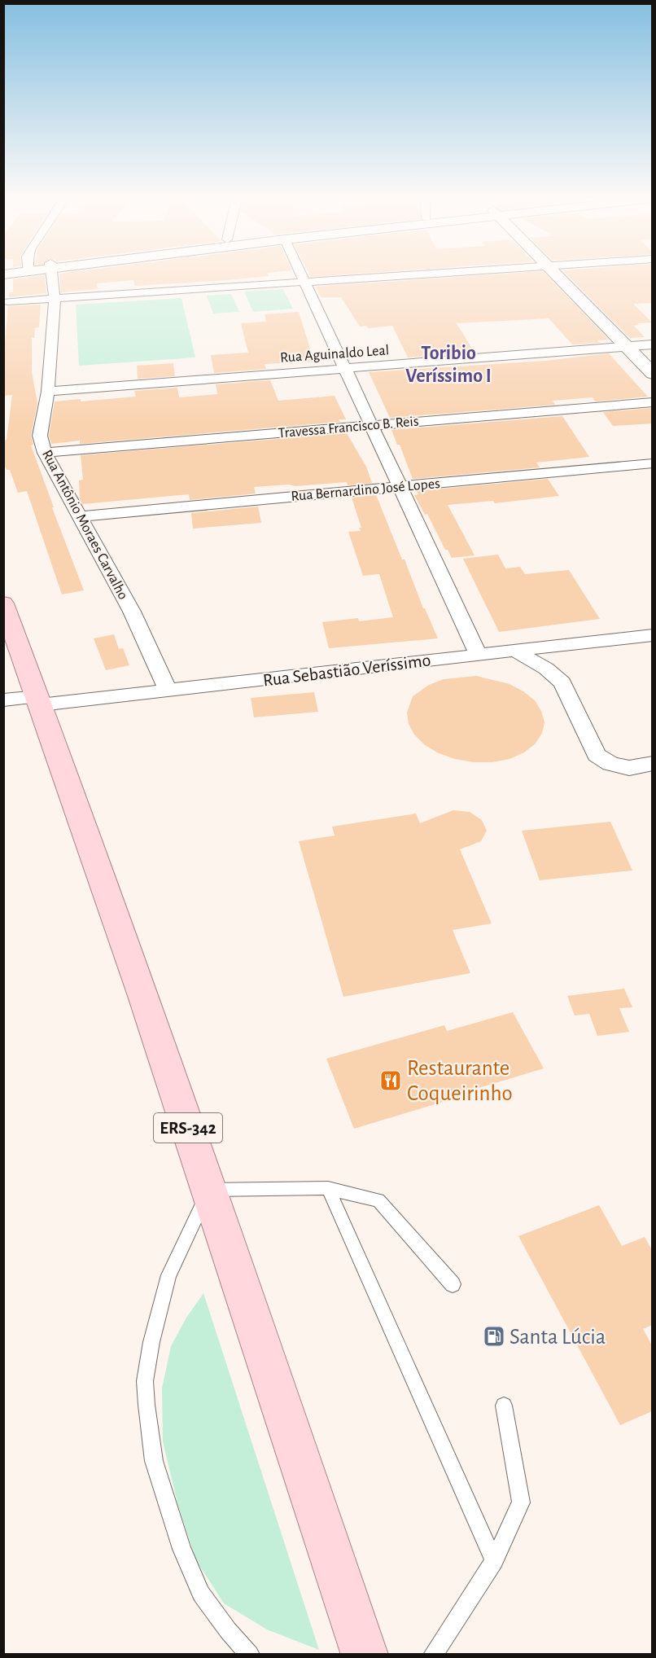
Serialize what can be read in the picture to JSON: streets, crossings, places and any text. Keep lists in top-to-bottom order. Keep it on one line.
{"streets":{"main road":["ERS-342"],"street":["Rua Aguinaldo Leal","Travessa Francisco B. Reis","Rua Bernardino José Lopes","Rua Antônio Moraes Carvalho","Rua Sebastião Veríssimo"]},"crossings":[["Rua Aguinaldo Leal","Rua Antônio Moraes Carvalho"],["Travessa Francisco B. Reis","Rua Antônio Moraes Carvalho"],["Rua Bernardino José Lopes","Rua Antônio Moraes Carvalho"],["Rua Antônio Moraes Carvalho","Rua Sebastião Veríssimo"],["Rua Sebastião Veríssimo","ERS-342"]],"districts":["Toribio Veríssimo I"],"places":{"restaurant":["Restaurante Coqueirinho"],"fuel station":["Santa Lúcia"]}}
